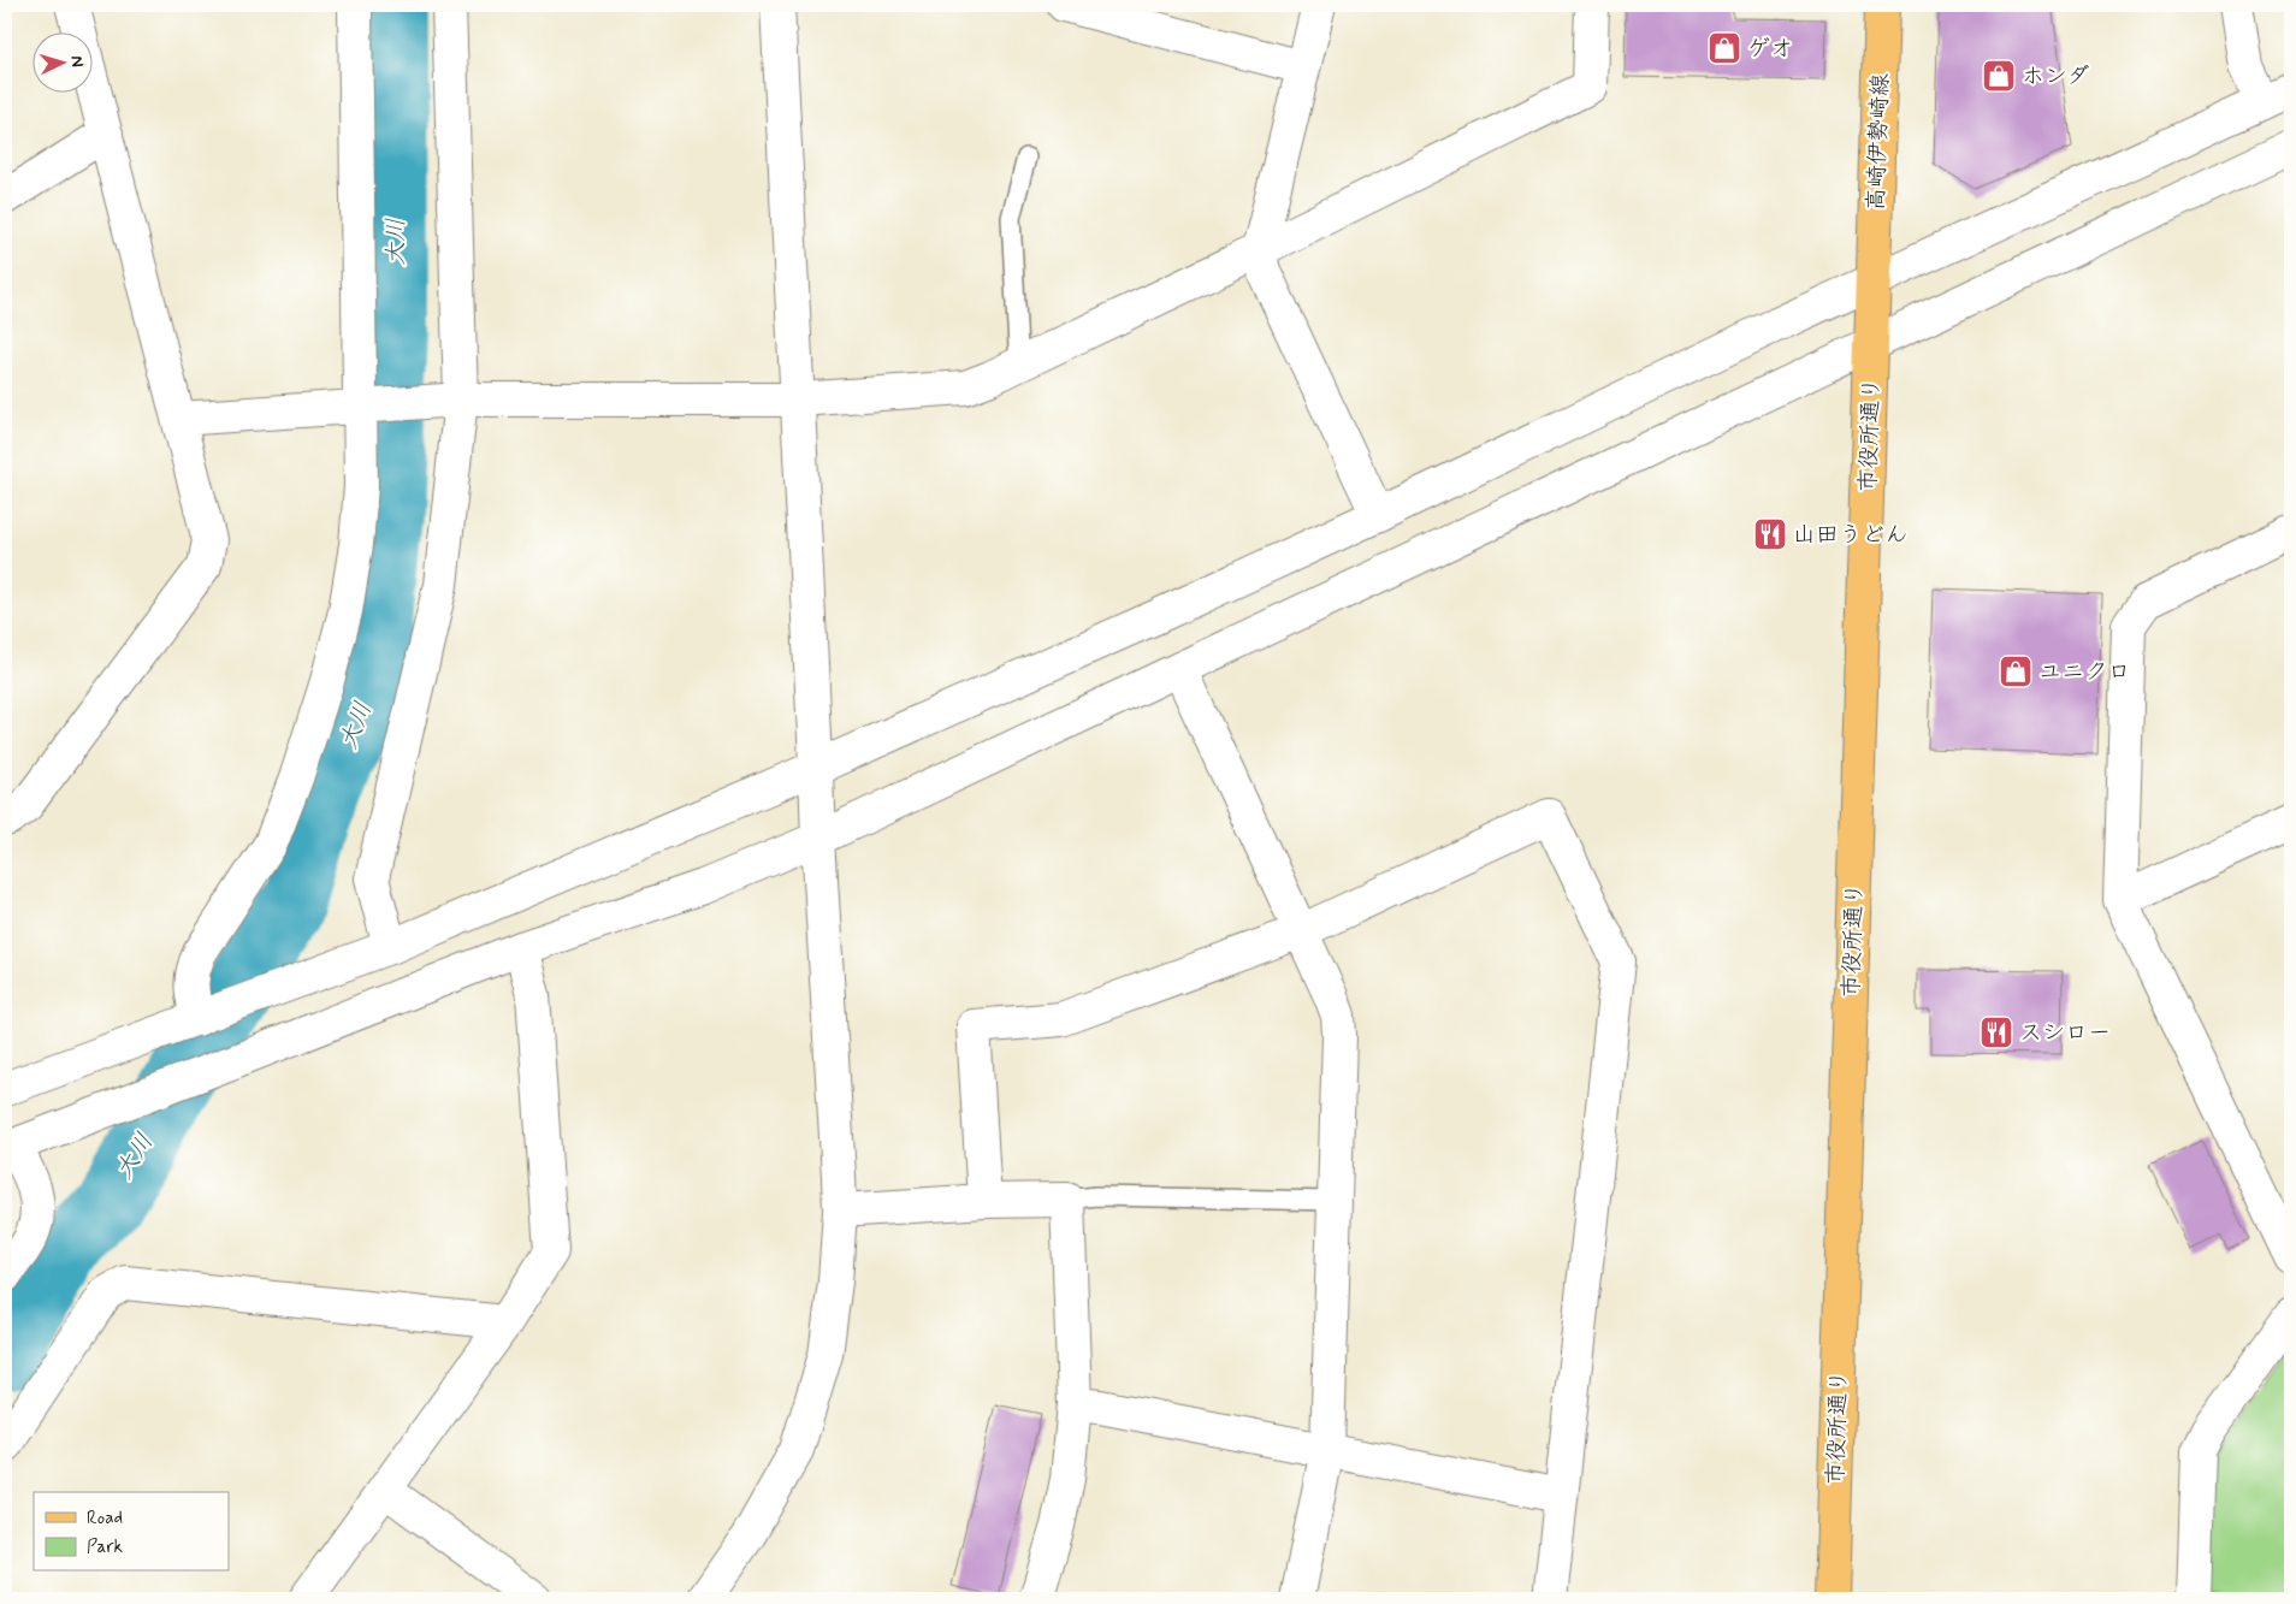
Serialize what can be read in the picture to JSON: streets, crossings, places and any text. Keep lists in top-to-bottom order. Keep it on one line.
{"streets":{"main road":["高崎伊勢崎線","市役所通り"]},"crossings":[["高崎伊勢崎線","市役所通り"]],"water":["大川"],"places":{"shop":["ゲオ","ホンダ","ユニクロ"],"restaurant":["山田うどん","スシロー"]},"legend":["Road","Park"],"north":"right"}
